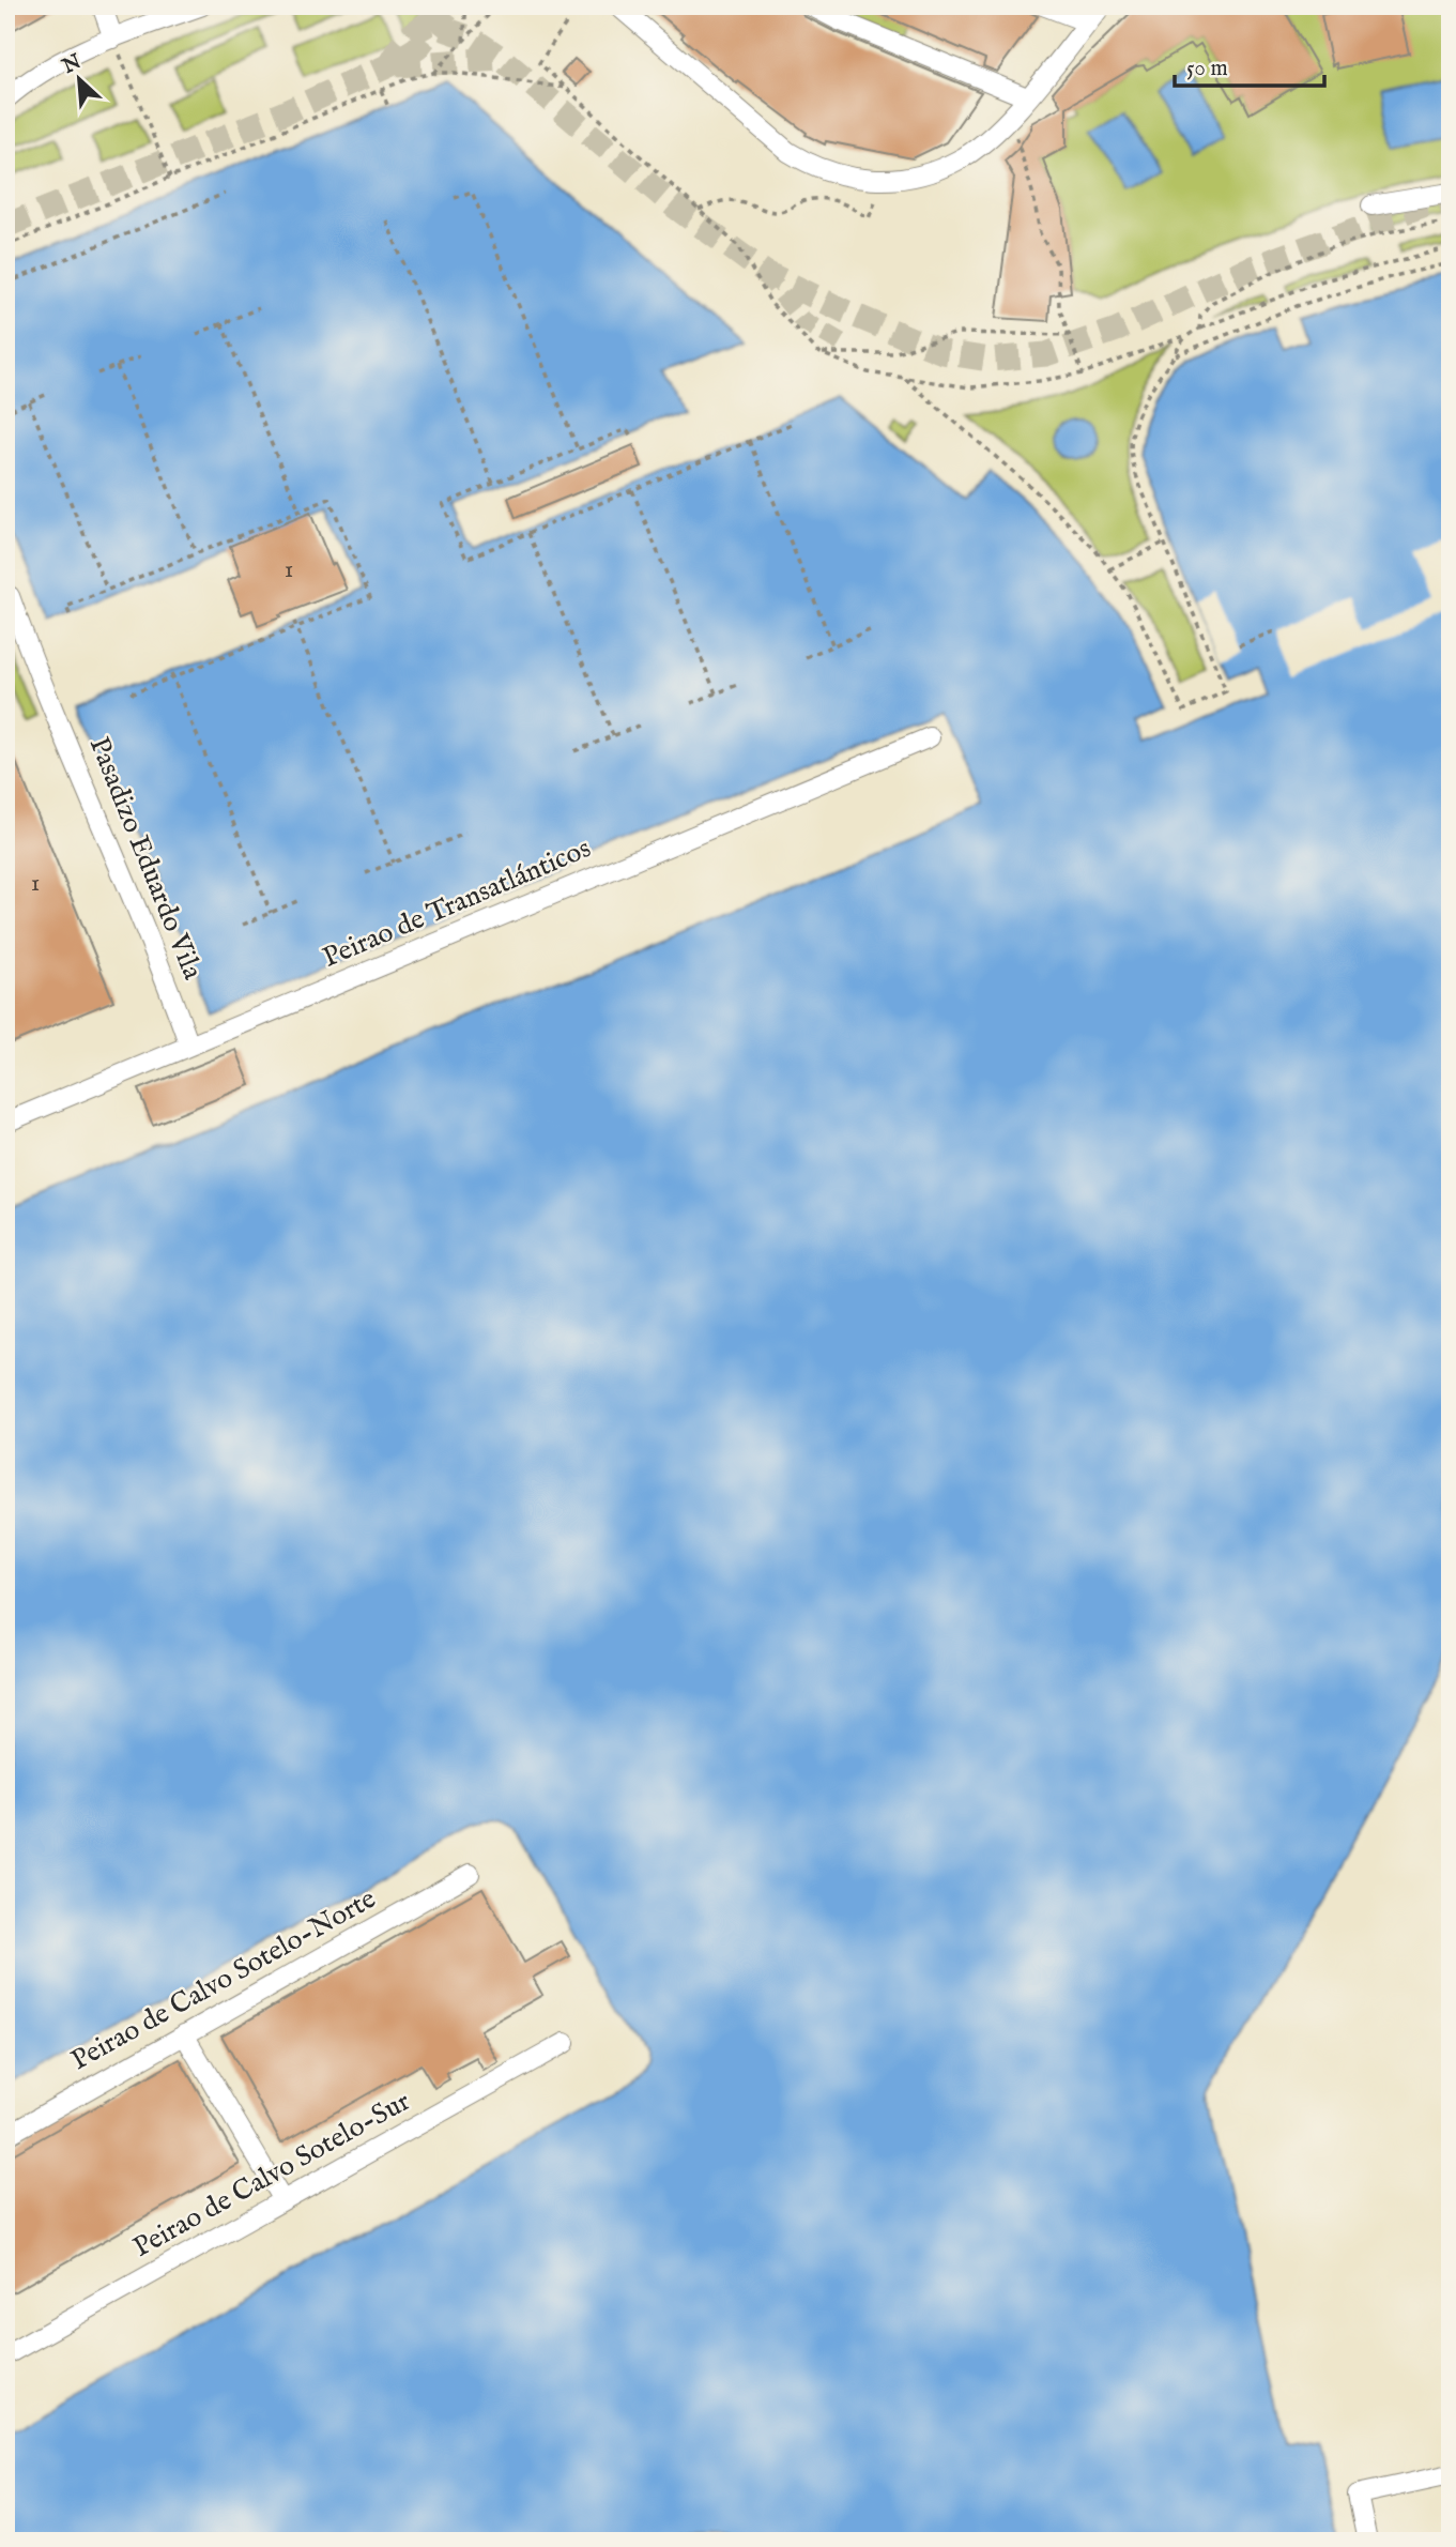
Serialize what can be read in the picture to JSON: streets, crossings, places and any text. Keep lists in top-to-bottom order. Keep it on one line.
{"streets":{"street":["Pasadizo Eduardo Vila","Peirao de Transatlánticos","Peirao de Calvo Sotelo-Norte","Peirao de Calvo Sotelo-Sur"]},"crossings":[["Pasadizo Eduardo Vila","Peirao de Transatlánticos"]],"house_numbers":["1","1"],"scale_bar":"50 m","north":"top left"}
